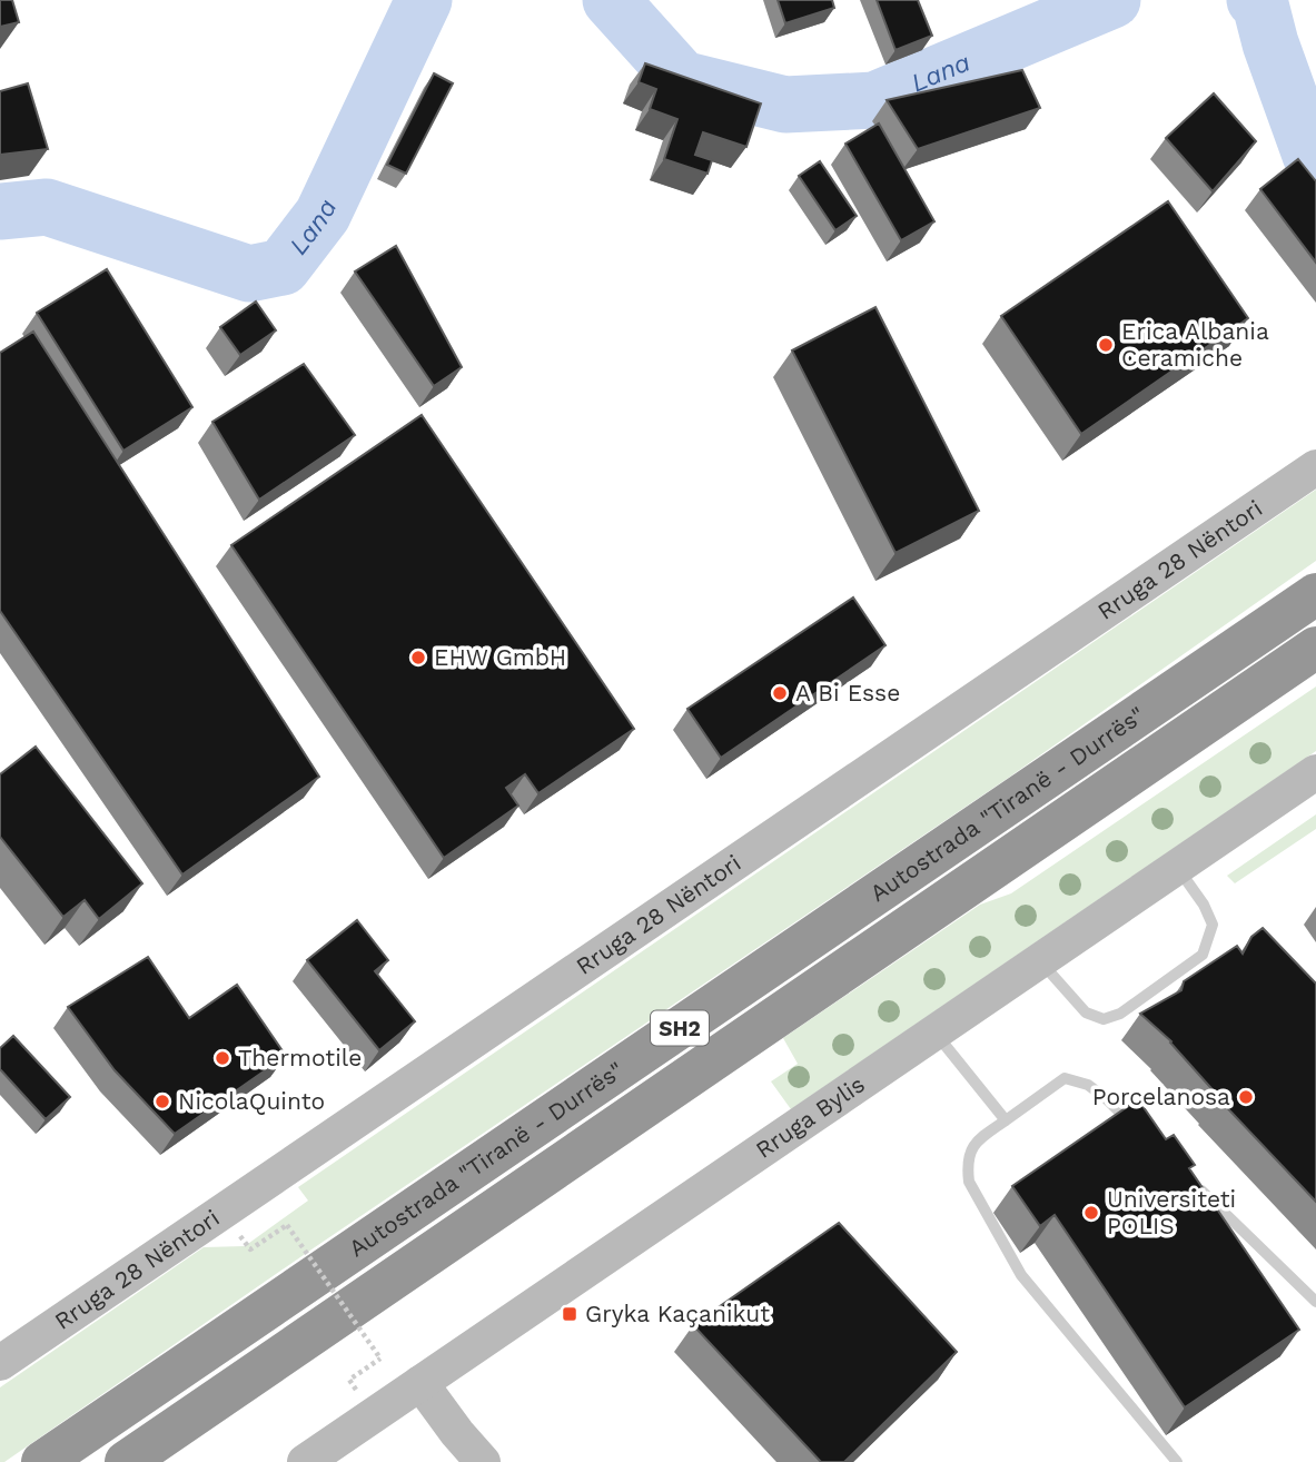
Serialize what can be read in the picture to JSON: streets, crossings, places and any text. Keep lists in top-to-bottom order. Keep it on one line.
{"streets":{"highway":["Autostrada \"Tiranë - Durrës\"","SH2"],"main road":["Rruga 28 Nëntori","Rruga Bylis"]},"water":["Lana"],"places":{"other":["Erica Albania Ceramiche","EHW GmbH","A Bi Esse","Thermotile","Porcelanosa","NicolaQuinto","Universiteti POLIS"],"transit":["Gryka Kaçanikut"]}}
